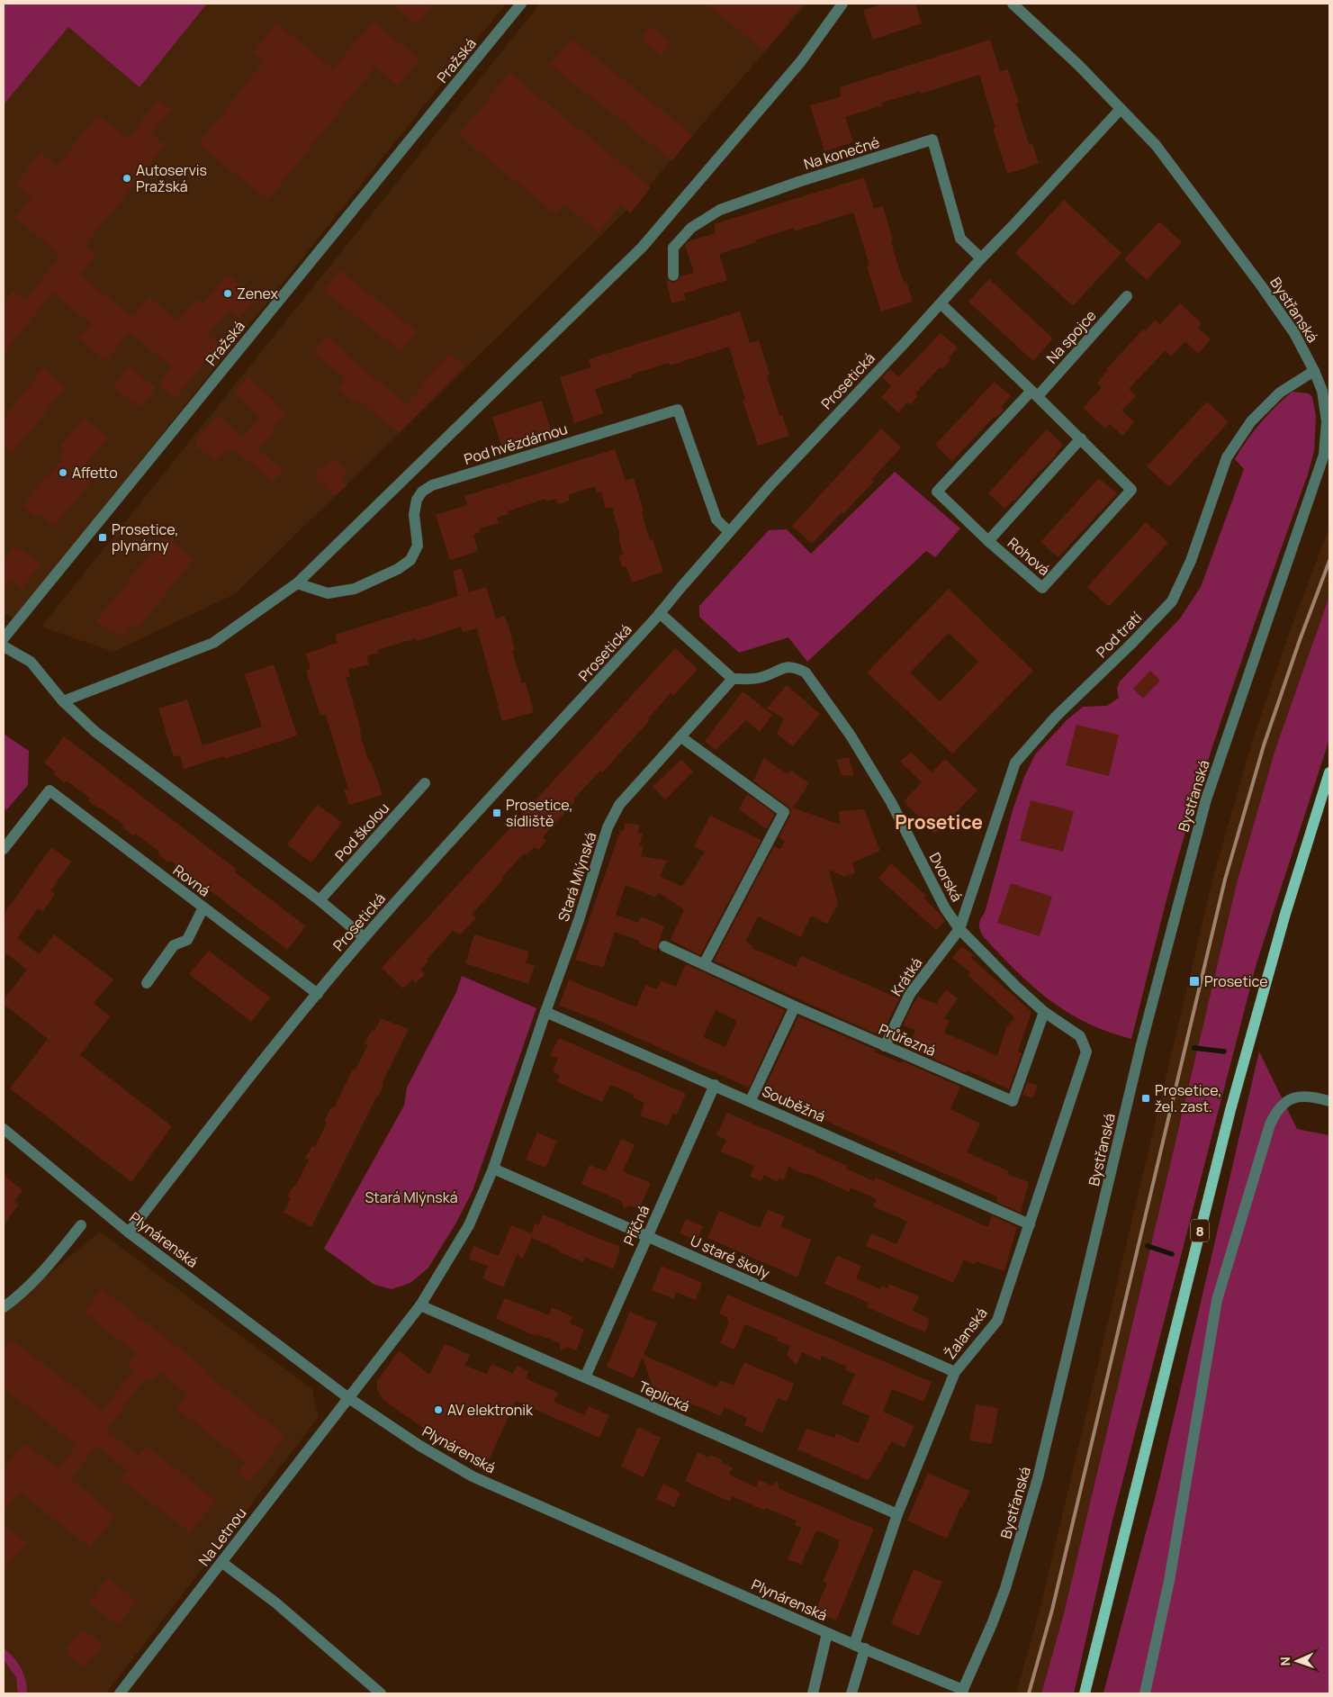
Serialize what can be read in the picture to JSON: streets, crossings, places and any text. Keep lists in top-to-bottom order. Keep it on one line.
{"streets":{"main road":["8"],"street":["Pražská","Na konečné","Bystřanská","Na spojce","Prosetická","Pod hvězdárnou","Rohová","Pod tratí","Pod školou","Stará Mlýnská","Dvorská","Rovná","Krátká","Průřezná","Souběžná","Příčná","Plynárenská","U staré školy","Žalanská","Teplická","Na Letnou"]},"crossings":[["Na konečné","Prosetická"],["Bystřanská","Prosetická"],["Bystřanská","Pod tratí"],["Bystřanská","Plynárenská"],["Na spojce","Rohová"],["Prosetická","Pod hvězdárnou"],["Prosetická","Rohová"],["Prosetická","Rovná"],["Prosetická","Plynárenská"],["Pod tratí","Dvorská"],["Pod tratí","Krátká"],["Stará Mlýnská","Dvorská"],["Stará Mlýnská","Souběžná"],["Stará Mlýnská","Plynárenská"],["Stará Mlýnská","U staré školy"],["Stará Mlýnská","Teplická"],["Stará Mlýnská","Na Letnou"],["Dvorská","Krátká"],["Dvorská","Průřezná"],["Dvorská","Žalanská"],["Krátká","Průřezná"],["Souběžná","Příčná"],["Souběžná","Žalanská"],["Příčná","U staré školy"],["Příčná","Teplická"],["Plynárenská","Žalanská"],["Plynárenská","Na Letnou"],["U staré školy","Žalanská"],["Žalanská","Teplická"]],"districts":["Prosetice"],"parks":["Stará Mlýnská"],"places":{"other":["Autoservis Pražská","Zenex","Affetto","AV elektronik"],"transit":["Prosetice, plynárny","Prosetice, sídliště","Prosetice","Prosetice, žel. zast."]},"north":"left"}
